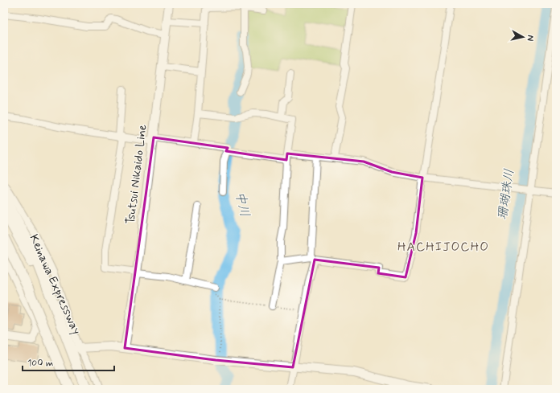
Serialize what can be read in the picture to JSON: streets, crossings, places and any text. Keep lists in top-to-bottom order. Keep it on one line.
{"streets":{"highway":["Keinawa Expressway"],"main road":["Tsutsui Nikaido Line"]},"districts":["HACHIJOCHO"],"water":["珊瑚珠川","中川"],"scale_bar":"100 m","north":"right"}
